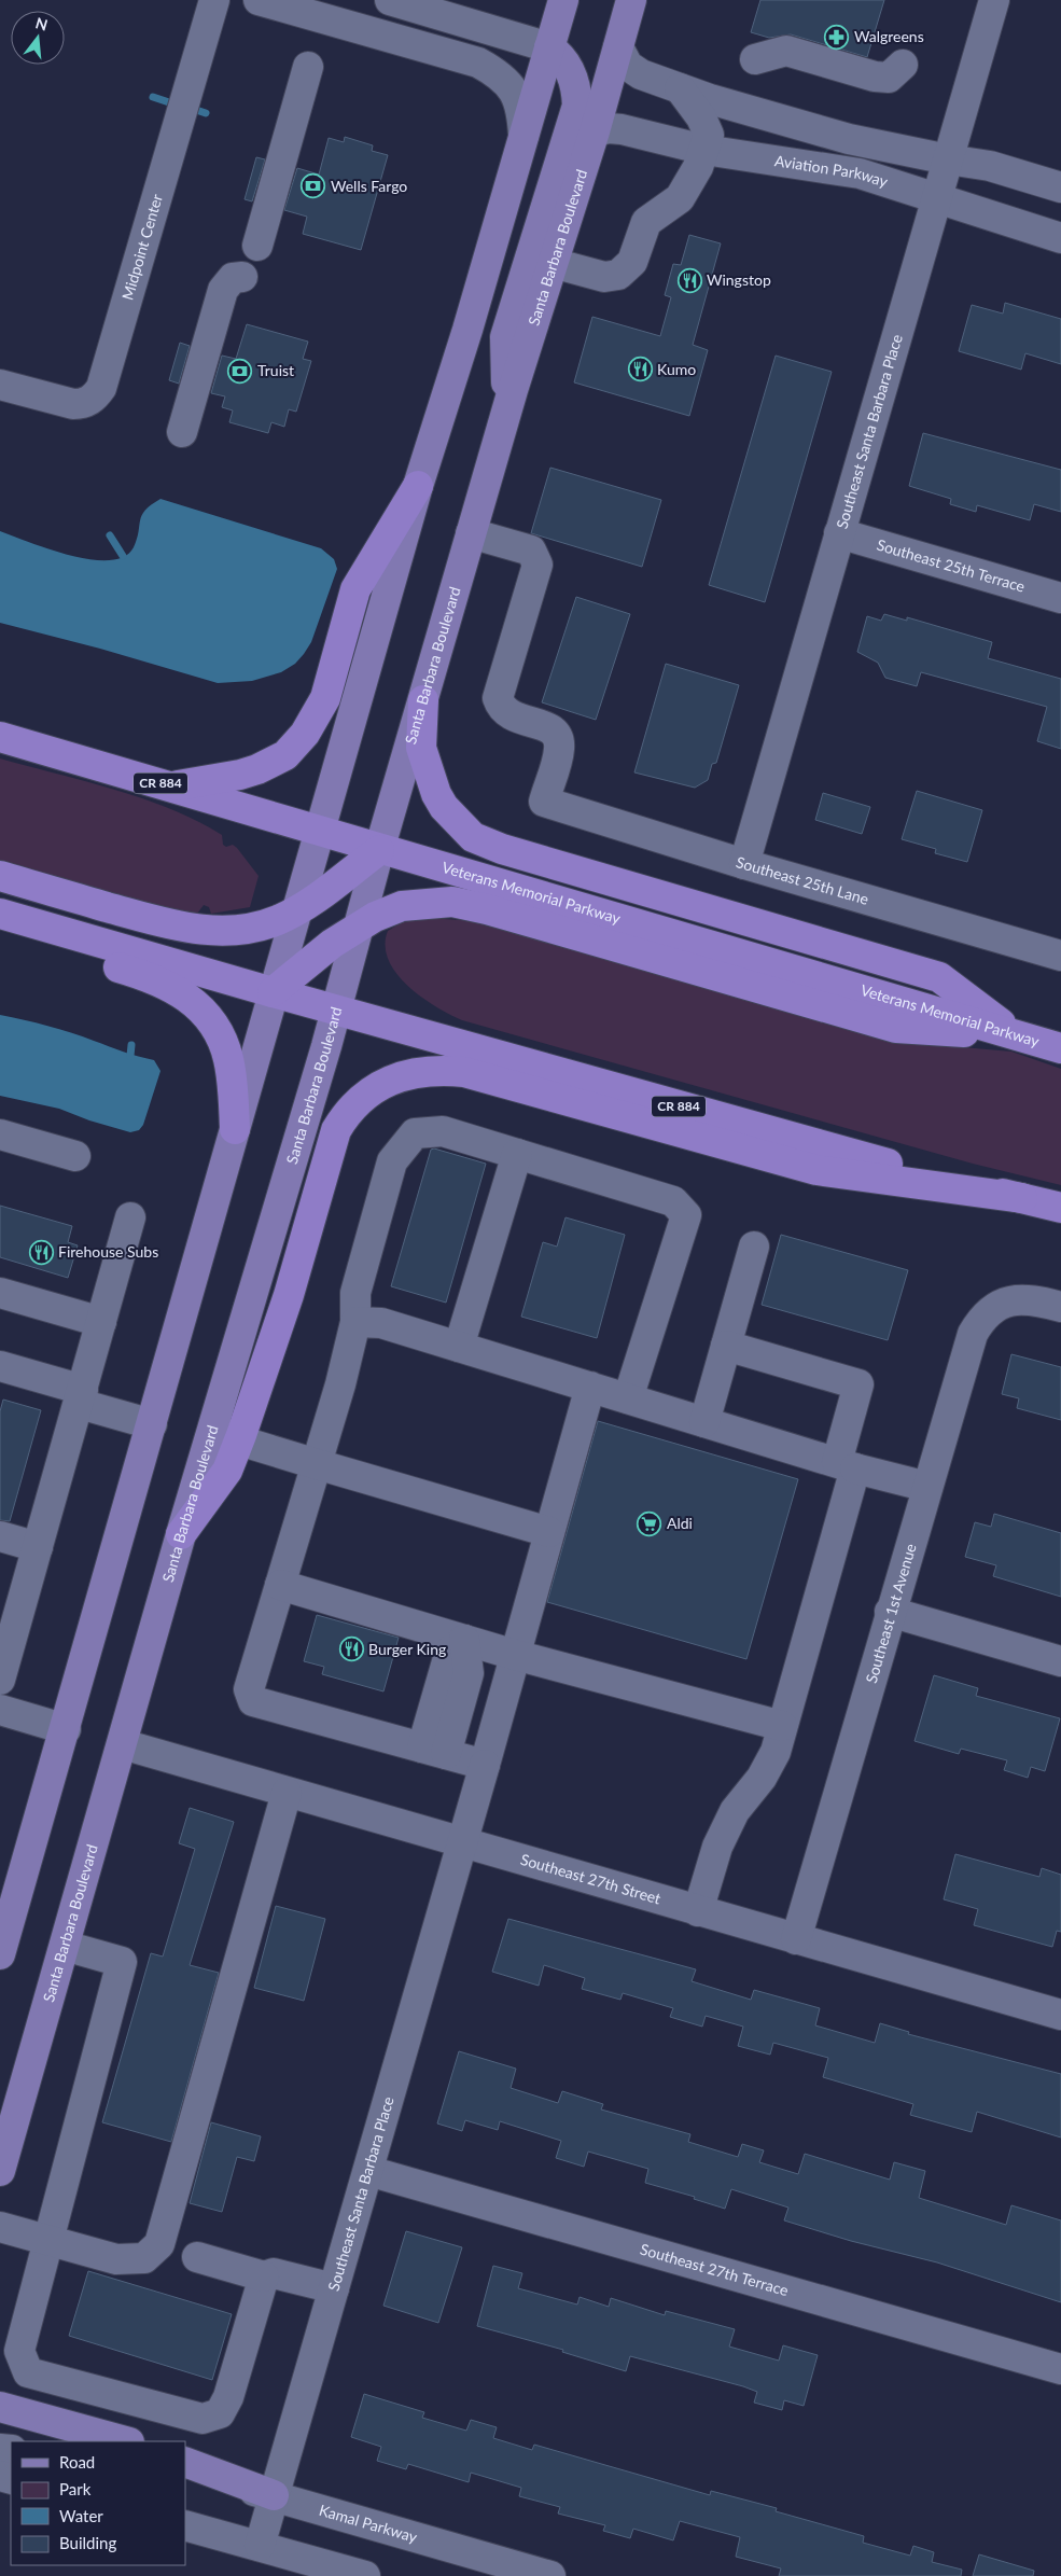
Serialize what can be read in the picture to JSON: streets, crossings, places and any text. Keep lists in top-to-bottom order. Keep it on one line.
{"streets":{"highway":["CR 884","Veterans Memorial Parkway"],"main road":["Santa Barbara Boulevard"],"street":["Aviation Parkway","Midpoint Center","Southeast Santa Barbara Place","Southeast 25th Terrace","Southeast 25th Lane","Southeast 1st Avenue","Southeast 27th Street","Southeast 27th Terrace","Kamal Parkway"]},"crossings":[["Aviation Parkway","Santa Barbara Boulevard"],["Aviation Parkway","Southeast Santa Barbara Place"],["Santa Barbara Boulevard","CR 884"],["Santa Barbara Boulevard","Southeast 25th Lane"],["Santa Barbara Boulevard","Veterans Memorial Parkway"],["Santa Barbara Boulevard","Southeast 27th Street"],["Southeast Santa Barbara Place","Southeast 25th Terrace"],["Southeast Santa Barbara Place","Southeast 25th Lane"],["Southeast Santa Barbara Place","Southeast 27th Street"],["Southeast Santa Barbara Place","Southeast 27th Terrace"],["Southeast Santa Barbara Place","Kamal Parkway"],["Southeast 1st Avenue","Southeast 27th Street"]],"places":{"pharmacy":["Walgreens"],"bank":["Wells Fargo","Truist"],"restaurant":["Wingstop","Kumo","Firehouse Subs","Burger King"],"supermarket":["Aldi"]},"legend":["Road","Park","Water","Building"],"north":"top"}
